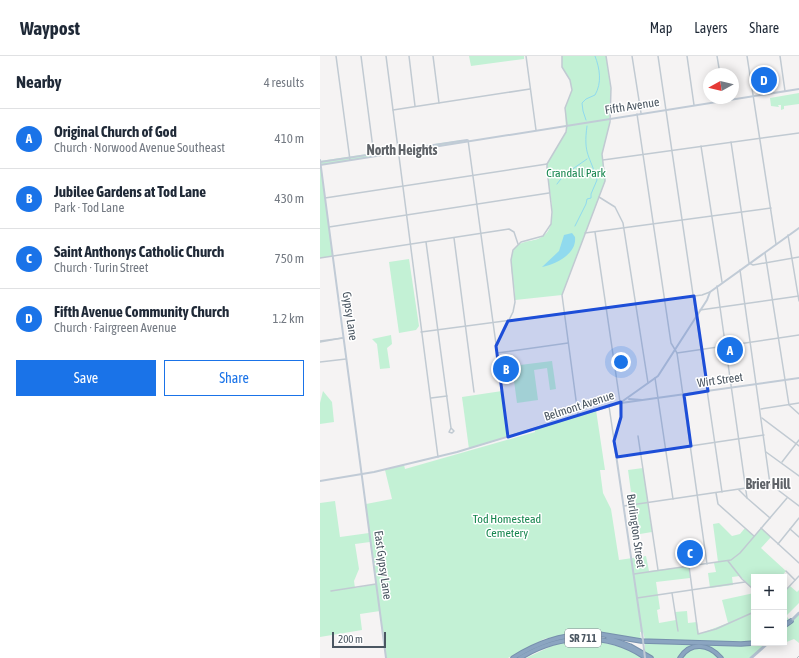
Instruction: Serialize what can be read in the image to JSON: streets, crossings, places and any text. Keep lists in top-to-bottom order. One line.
{"streets":{"highway":["SR 711"],"street":["Fifth Avenue","Gypsy Lane","Wirt Street","Belmont Avenue","Burlington Street","East Gypsy Lane"]},"crossings":[["Fifth Avenue","Gypsy Lane"],["Gypsy Lane","Belmont Avenue"],["Gypsy Lane","East Gypsy Lane"],["Wirt Street","Belmont Avenue"],["Belmont Avenue","Burlington Street"],["Belmont Avenue","East Gypsy Lane"],["Burlington Street","SR 711"]],"districts":["North Heights","Brier Hill"],"parks":["Crandall Park","Tod Homestead Cemetery"],"scale_bar":"200 m","north":"left","page":{"header":"Waypost","nav":["Map","Layers","Share"],"heading":["Nearby","4 results"],"pins":["D","A","B","C"],"list":[{"mark":"A","name":"Original Church of God","note":"Church · Norwood Avenue Southeast","value":"410 m"},{"mark":"B","name":"Jubilee Gardens at Tod Lane","note":"Park · Tod Lane","value":"430 m"},{"mark":"C","name":"Saint Anthonys Catholic Church","note":"Church · Turin Street","value":"750 m"},{"mark":"D","name":"Fifth Avenue Community Church","note":"Church · Fairgreen Avenue","value":"1.2 km"}],"buttons":["Save","Share"],"map_buttons":["+","−"],"scale":"200 m"}}
